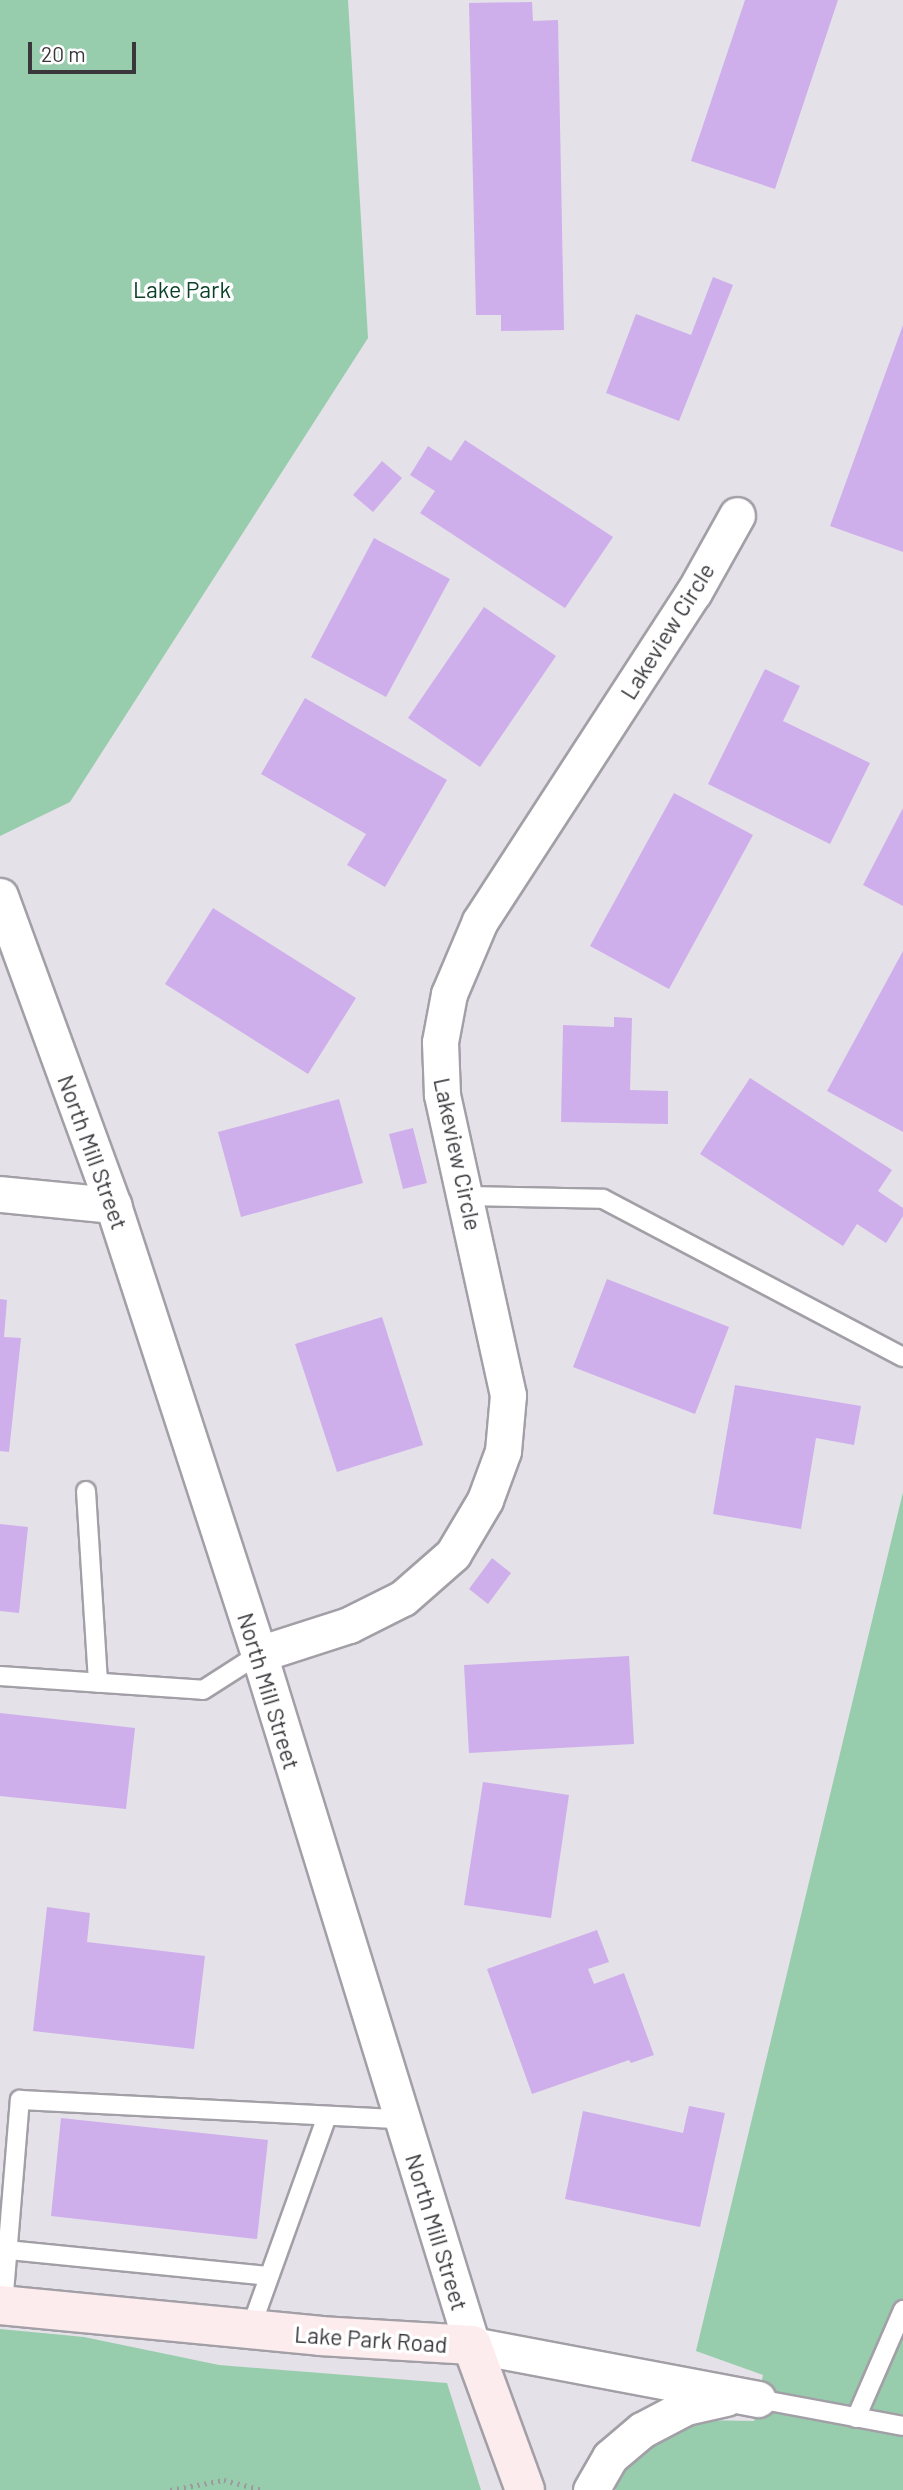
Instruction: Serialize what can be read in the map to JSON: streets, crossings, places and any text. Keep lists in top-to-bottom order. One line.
{"streets":{"main road":["North Mill Street","Lake Park Road"],"street":["Lakeview Circle"]},"crossings":[["Lakeview Circle","North Mill Street"],["North Mill Street","Lake Park Road"]],"parks":["Lake Park"],"scale_bar":"20 m"}
